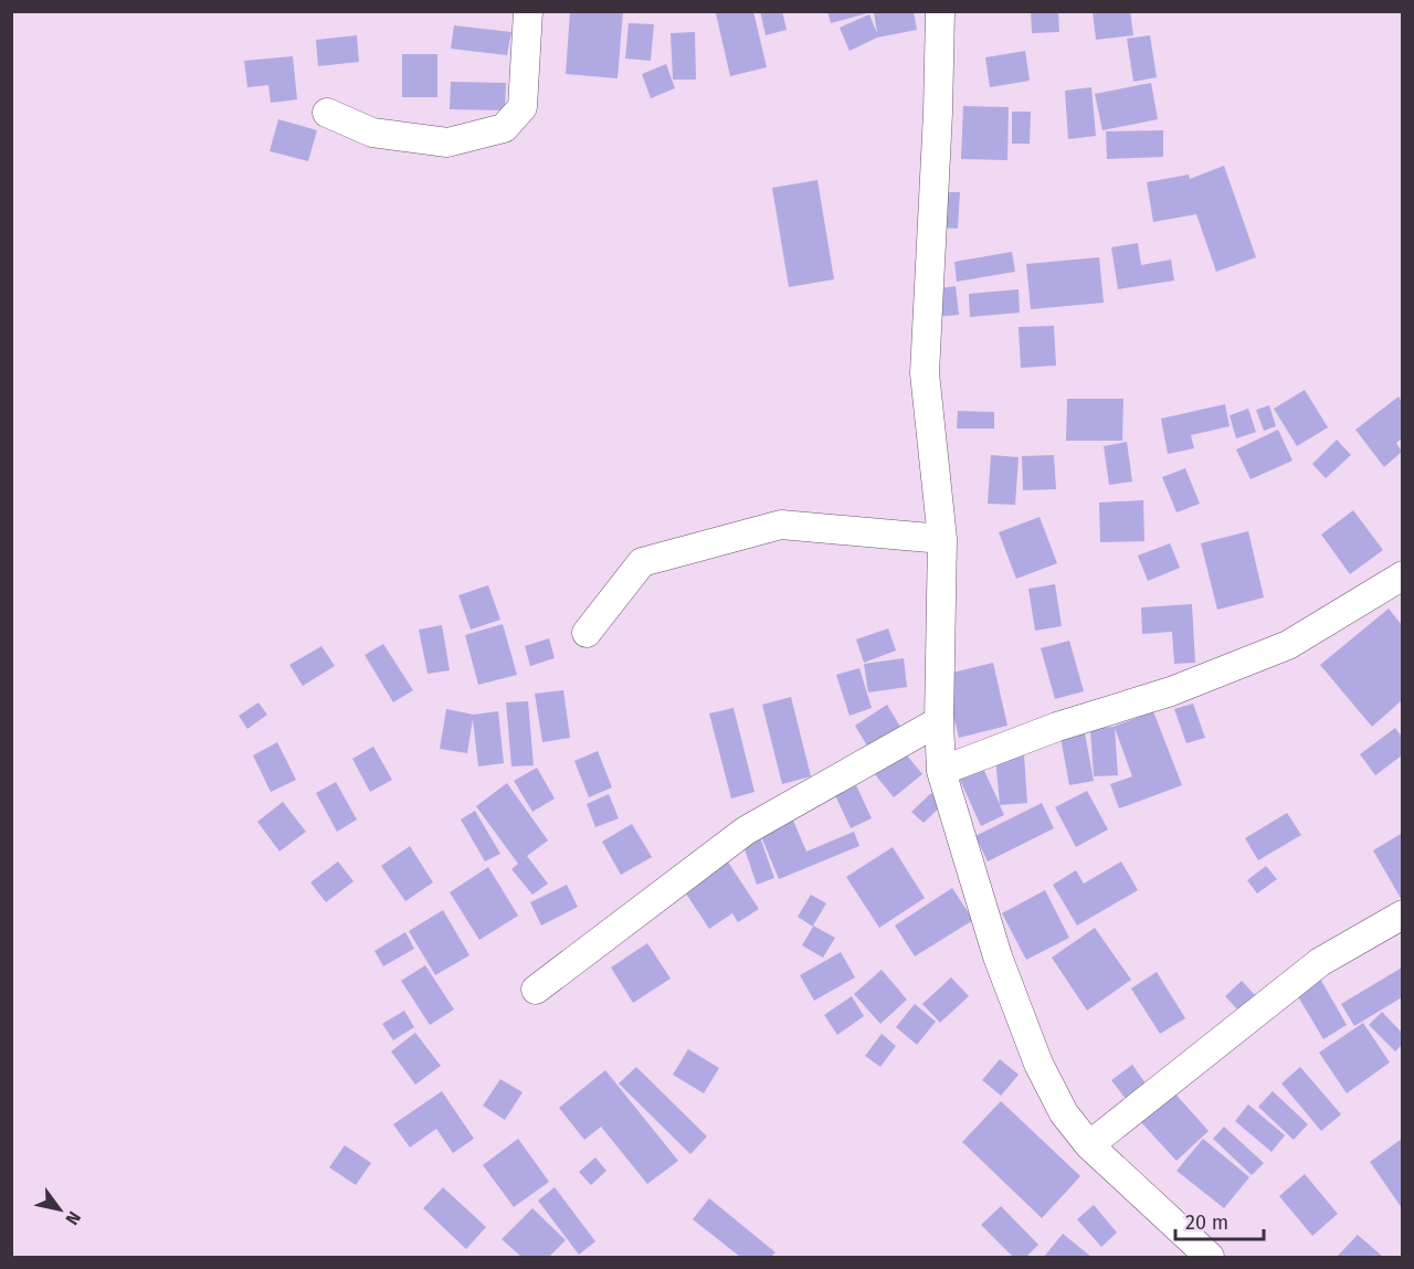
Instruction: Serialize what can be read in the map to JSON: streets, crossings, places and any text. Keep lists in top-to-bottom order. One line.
{"scale_bar":"20 m","north":"bottom right"}
